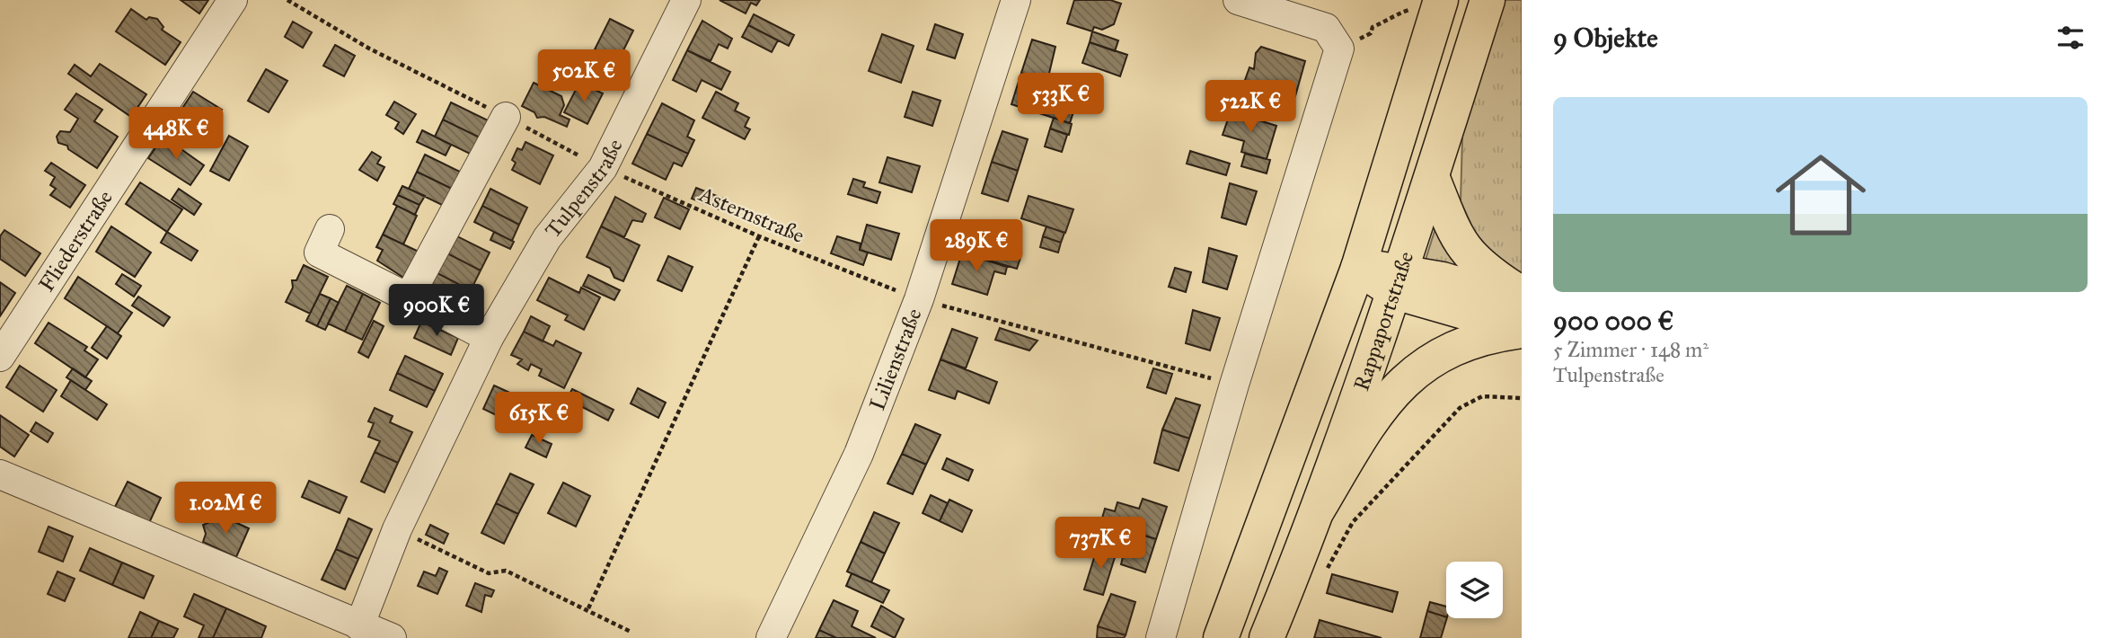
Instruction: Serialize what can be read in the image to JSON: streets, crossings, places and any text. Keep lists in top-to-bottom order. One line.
{"streets":{"main road":["Rappaportstraße"],"street":["Tulpenstraße","Fliederstraße","Lilienstraße"],"path":["Asternstraße"]},"crossings":[["Tulpenstraße","Asternstraße"],["Asternstraße","Lilienstraße"]],"page":{"heading":"9 Objekte","price":["502K €","533K €","522K €","448K €","289K €","900K €","615K €","1.02M €","737K €"],"list":[{"name":"900 000 €","note":"5 Zimmer · 148 m² · Tulpenstraße"}]}}
